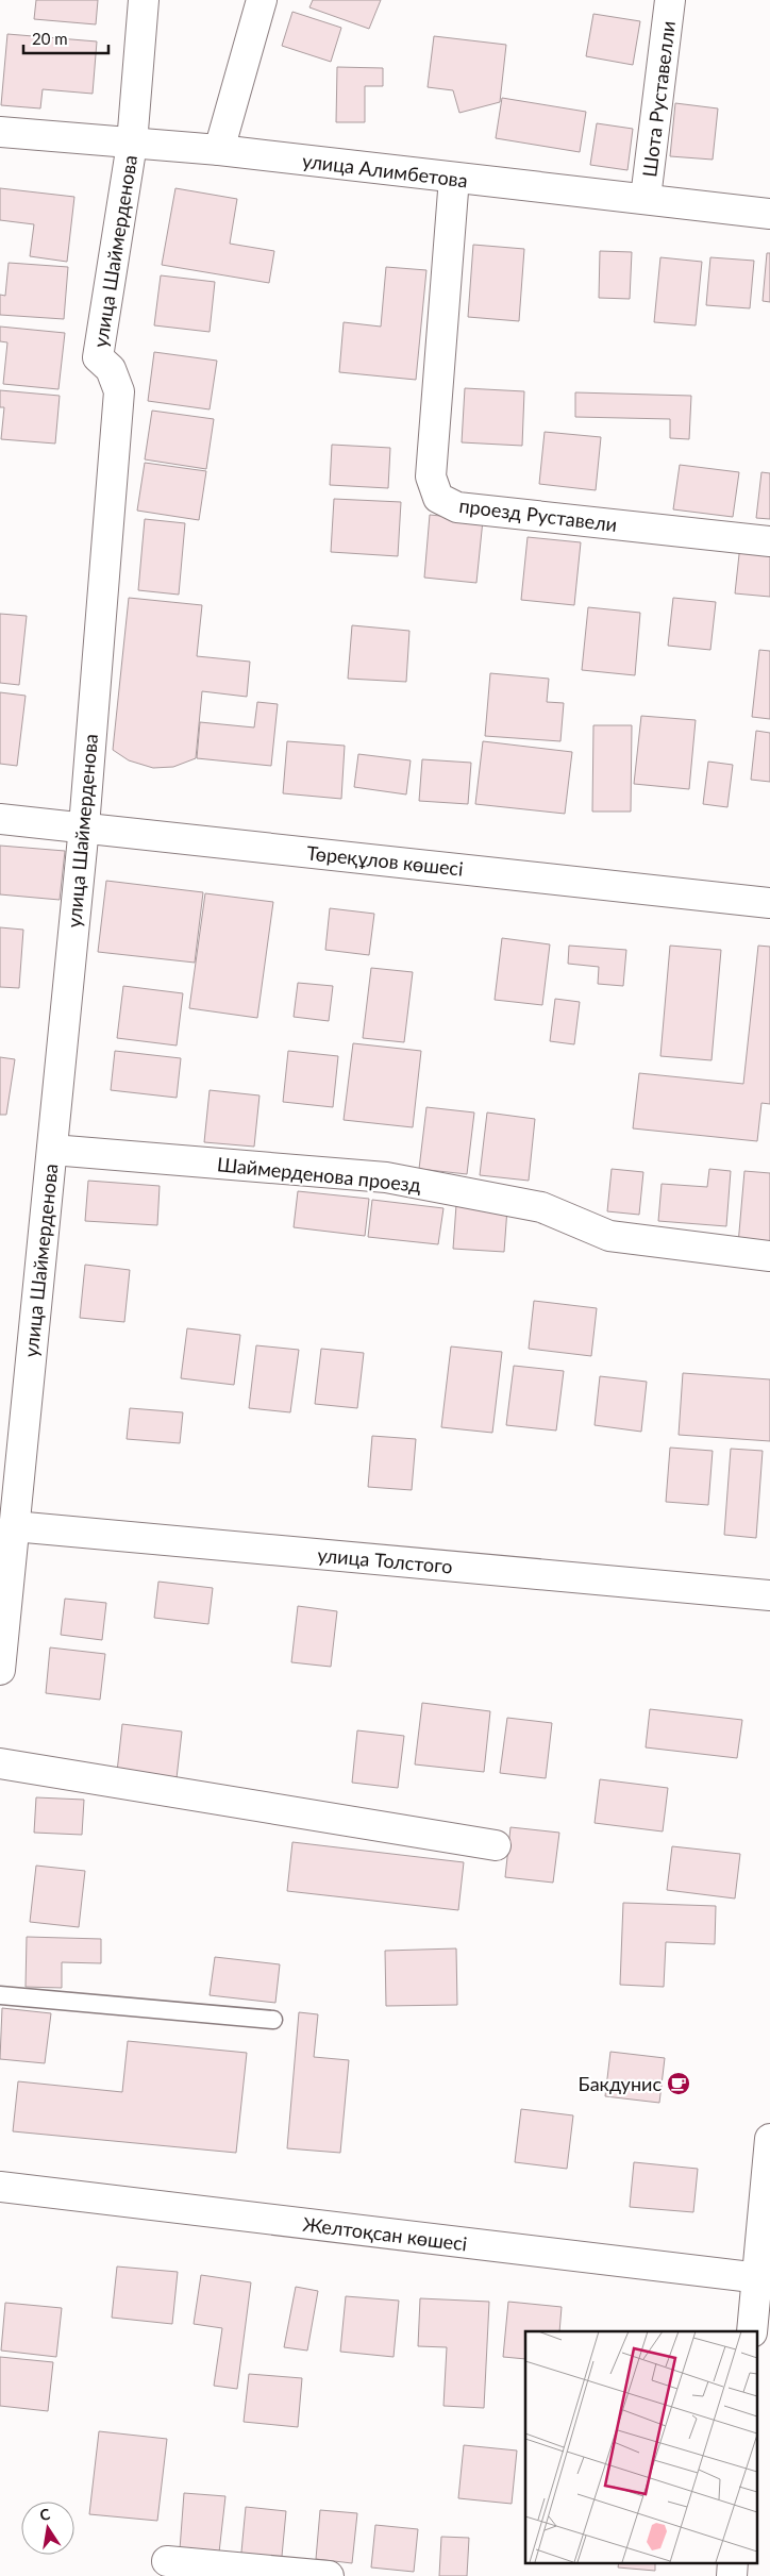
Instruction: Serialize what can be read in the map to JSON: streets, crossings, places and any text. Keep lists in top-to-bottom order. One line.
{"streets":{"street":["Шота Руставелли","улица Алимбетова","улица Шаймерденова","проезд Руставели","Төреқұлов көшесі","Шаймерденова проезд","улица Толстого","Желтоқсан көшесі"]},"crossings":[["Шота Руставелли","улица Алимбетова"],["улица Алимбетова","улица Шаймерденова"],["улица Алимбетова","проезд Руставели"],["улица Шаймерденова","Төреқұлов көшесі"],["улица Шаймерденова","Шаймерденова проезд"],["улица Шаймерденова","улица Толстого"]],"places":{"cafe":["Бакдунис"]},"scale_bar":"20 m","north":"top"}
